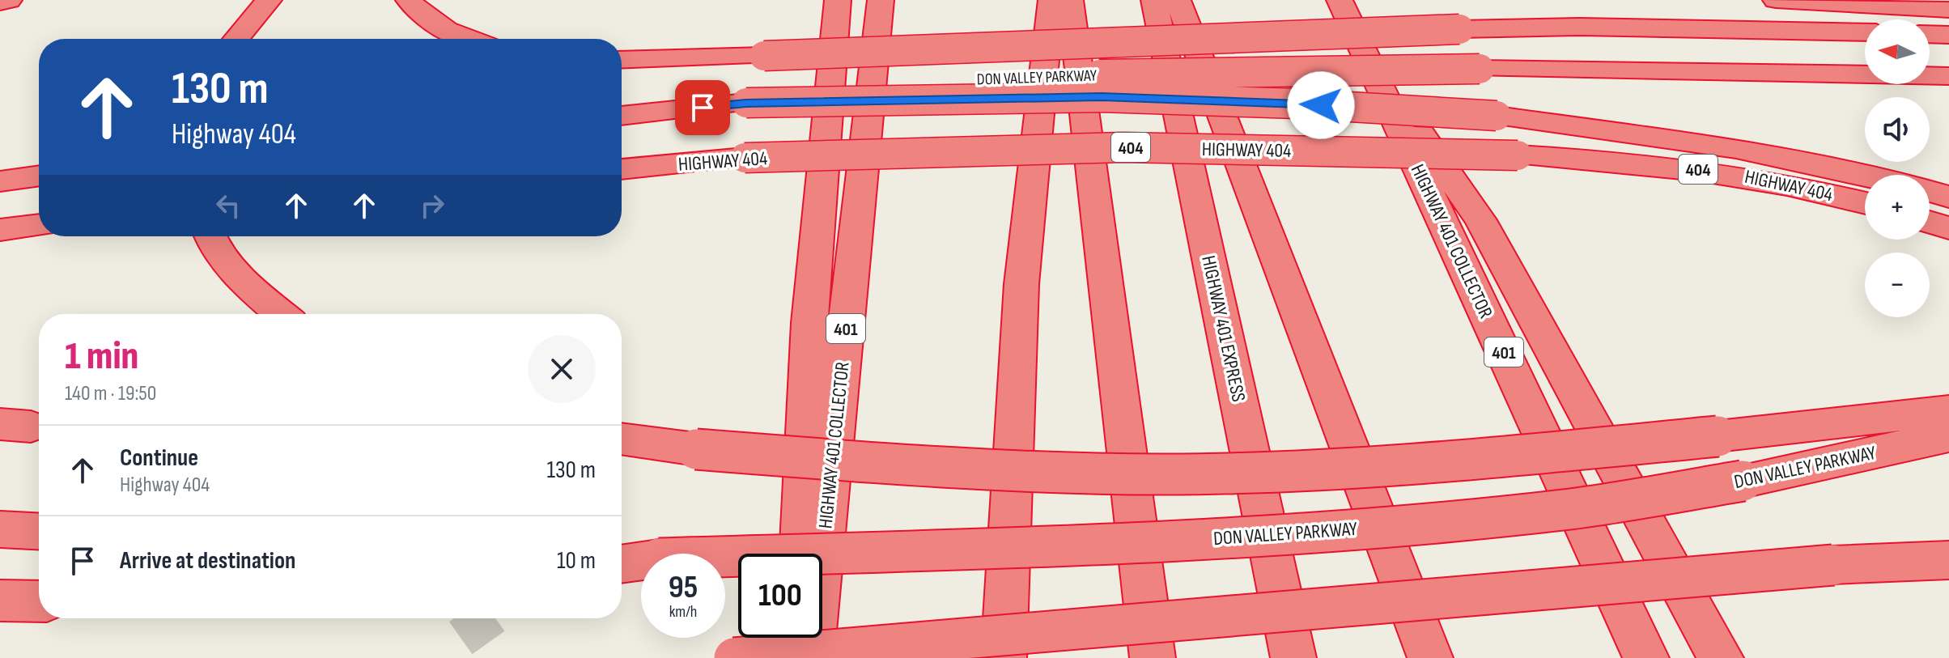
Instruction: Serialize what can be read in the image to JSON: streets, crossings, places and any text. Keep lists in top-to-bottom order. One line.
{"streets":{"highway":["DON VALLEY PARKWAY","404","HIGHWAY 404","HIGHWAY 401 COLLECTOR","401","HIGHWAY 401 EXPRESS"]},"north":"left","page":{"map_buttons":["+","−"],"turn":["130 m","Highway 404"],"heading":["1 min","140 m · 19:50"],"list":[{"name":"Continue","note":"Highway 404","value":"130 m"},{"name":"Arrive at destination","value":"10 m"}],"speed":"95 km/h","limit":"100"}}
